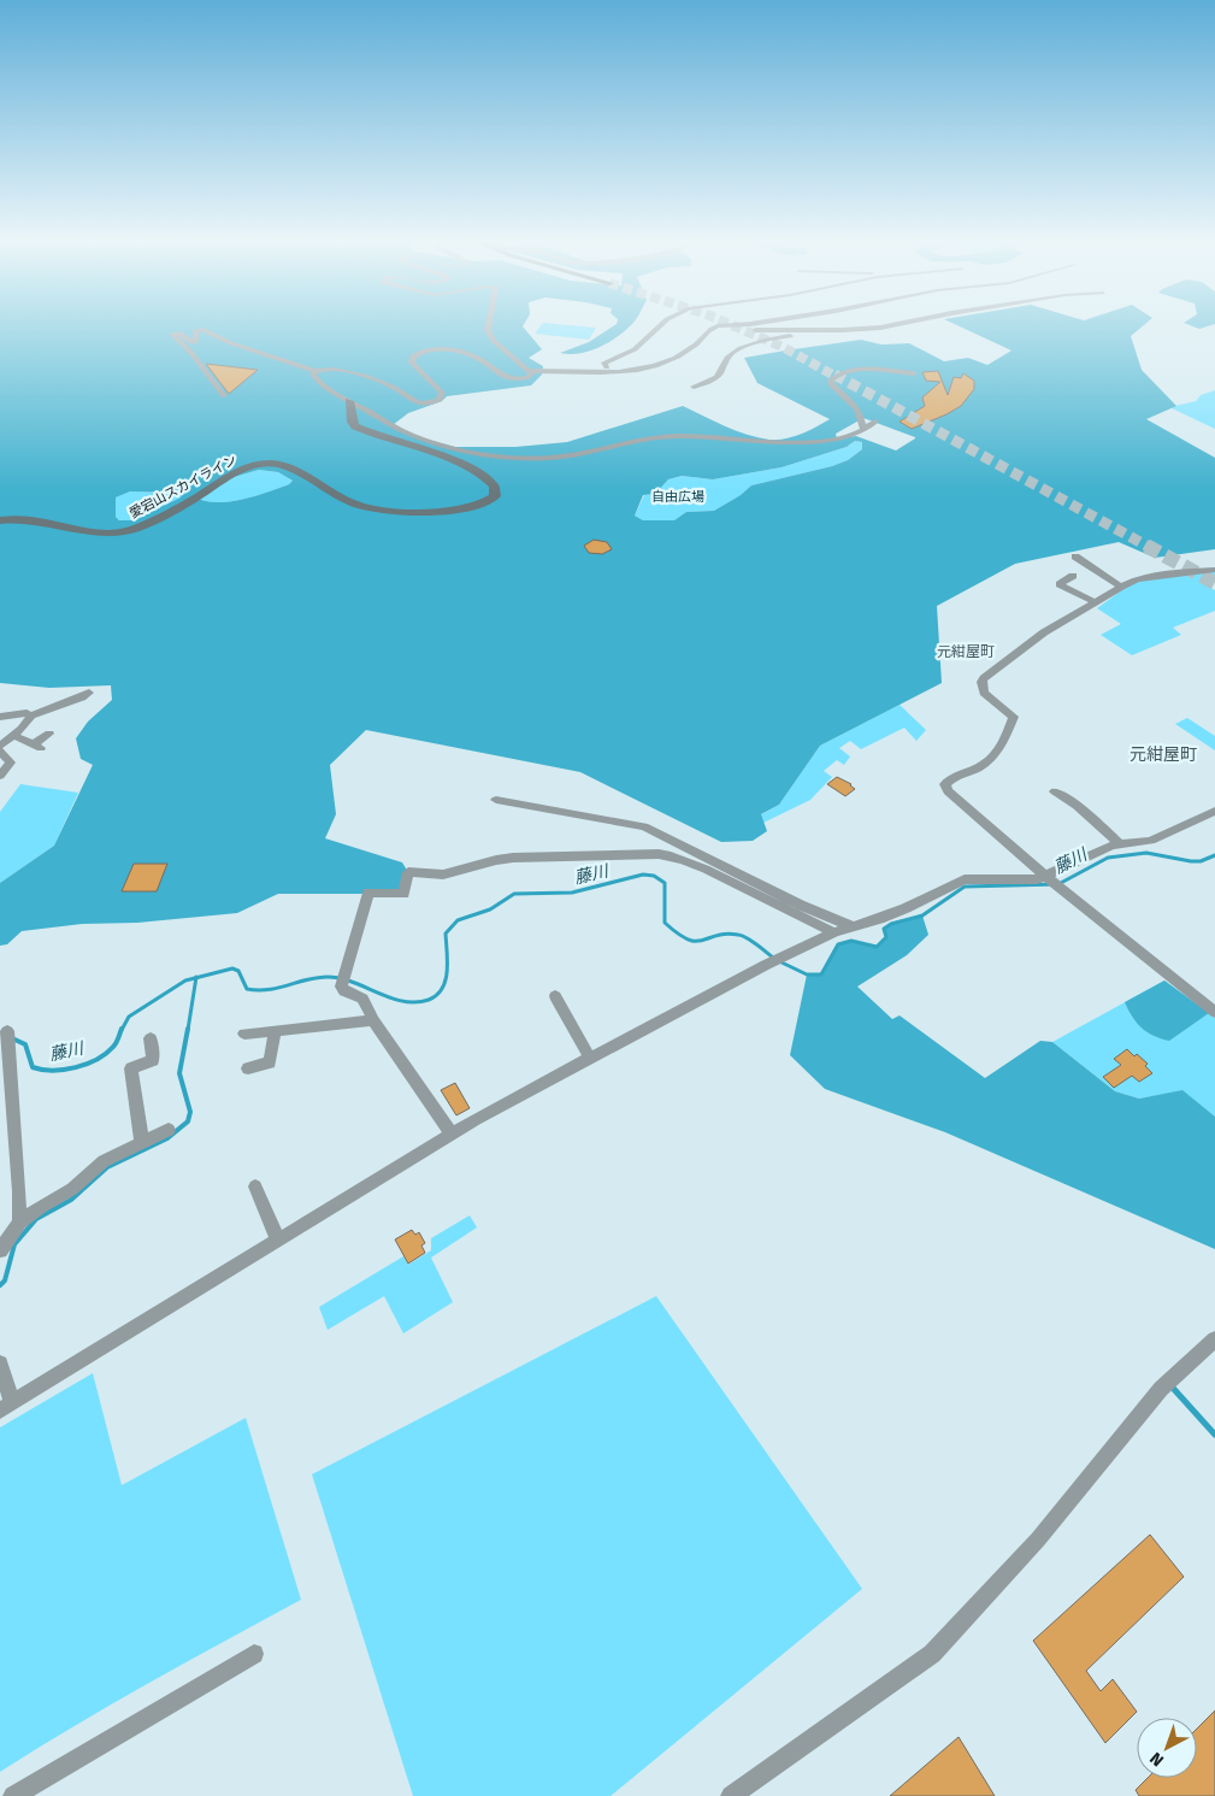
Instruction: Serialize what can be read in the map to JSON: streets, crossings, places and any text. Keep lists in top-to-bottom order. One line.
{"streets":{"main road":["愛宕山スカイライン"]},"districts":["元紺屋町","元紺屋町"],"water":["藤川"],"parks":["自由広場"],"north":"bottom left"}
